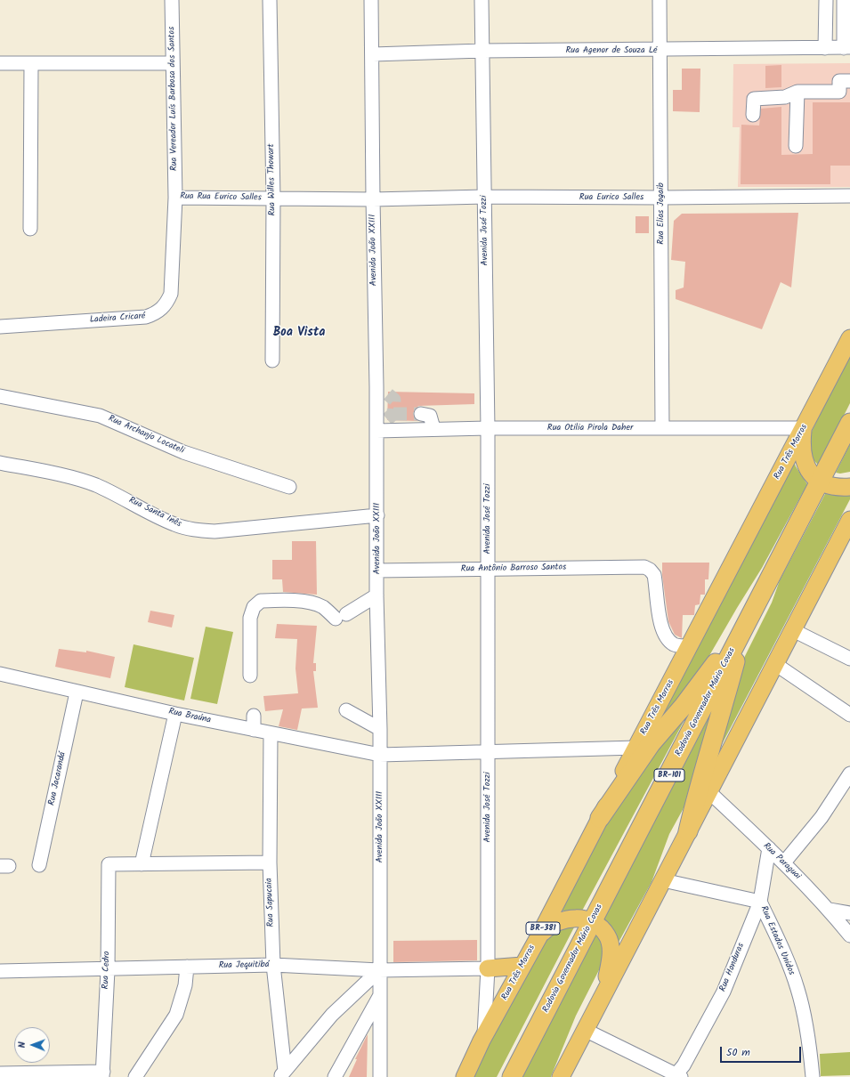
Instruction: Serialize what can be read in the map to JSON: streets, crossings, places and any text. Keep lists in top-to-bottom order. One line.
{"streets":{"highway":["Rodovia Governador Mário Covas","BR-101"],"main road":["Rua Três Morros","BR-381"],"street":["Rua Agenor de Souza Lé","Rua Vereador Luís Barbosa dos Santos","Rua Willes Thowart","Rua Rua Eurico Salles","Rua Eurico Salles","Rua Elias Jogaib","Avenida José Tozzi","Avenida João XXIII","Ladeira Cricaré","Rua Otilia Pirola Daher","Rua Archanjo Locateli","Rua Santa Inês","Rua Antônio Barroso Santos","Rua Braúna","Rua Jacarandá","Rua Paraguai","Rua Sapucaia","Rua Estados Unidos","Rua Jequitibá","Rua Honduras","Rua Cedro"]},"crossings":[["Rua Agenor de Souza Lé","Rua Elias Jogaib"],["Rua Agenor de Souza Lé","Avenida José Tozzi"],["Rua Agenor de Souza Lé","Avenida João XXIII"],["Rua Vereador Luís Barbosa dos Santos","Rua Rua Eurico Salles"],["Rua Vereador Luís Barbosa dos Santos","Ladeira Cricaré"],["Rua Willes Thowart","Rua Rua Eurico Salles"],["Rua Rua Eurico Salles","Rua Eurico Salles"],["Rua Rua Eurico Salles","Avenida João XXIII"],["Rua Rua Eurico Salles","Ladeira Cricaré"],["Rua Eurico Salles","Rua Elias Jogaib"],["Rua Eurico Salles","Avenida José Tozzi"],["Rua Eurico Salles","Avenida João XXIII"],["Rua Elias Jogaib","Rua Otilia Pirola Daher"],["Avenida José Tozzi","Rua Otilia Pirola Daher"],["Avenida José Tozzi","Rua Três Morros"],["Avenida José Tozzi","Rua Antônio Barroso Santos"],["Avenida José Tozzi","Rua Braúna"],["Avenida José Tozzi","Rua Jequitibá"],["Avenida João XXIII","Rua Otilia Pirola Daher"],["Avenida João XXIII","Rua Santa Inês"],["Avenida João XXIII","Rua Antônio Barroso Santos"],["Avenida João XXIII","Rua Braúna"],["Avenida João XXIII","Rua Jequitibá"],["Rua Otilia Pirola Daher","Rua Três Morros"],["Rua Três Morros","Rua Antônio Barroso Santos"],["Rua Três Morros","Rua Braúna"],["Rua Braúna","Rua Jacarandá"],["Rua Braúna","Rua Sapucaia"],["Rua Paraguai","Rua Honduras"],["Rua Sapucaia","Rua Jequitibá"],["Rua Estados Unidos","Rua Honduras"],["Rua Jequitibá","Rua Cedro"]],"districts":["Boa Vista"],"scale_bar":"50 m","north":"left"}
